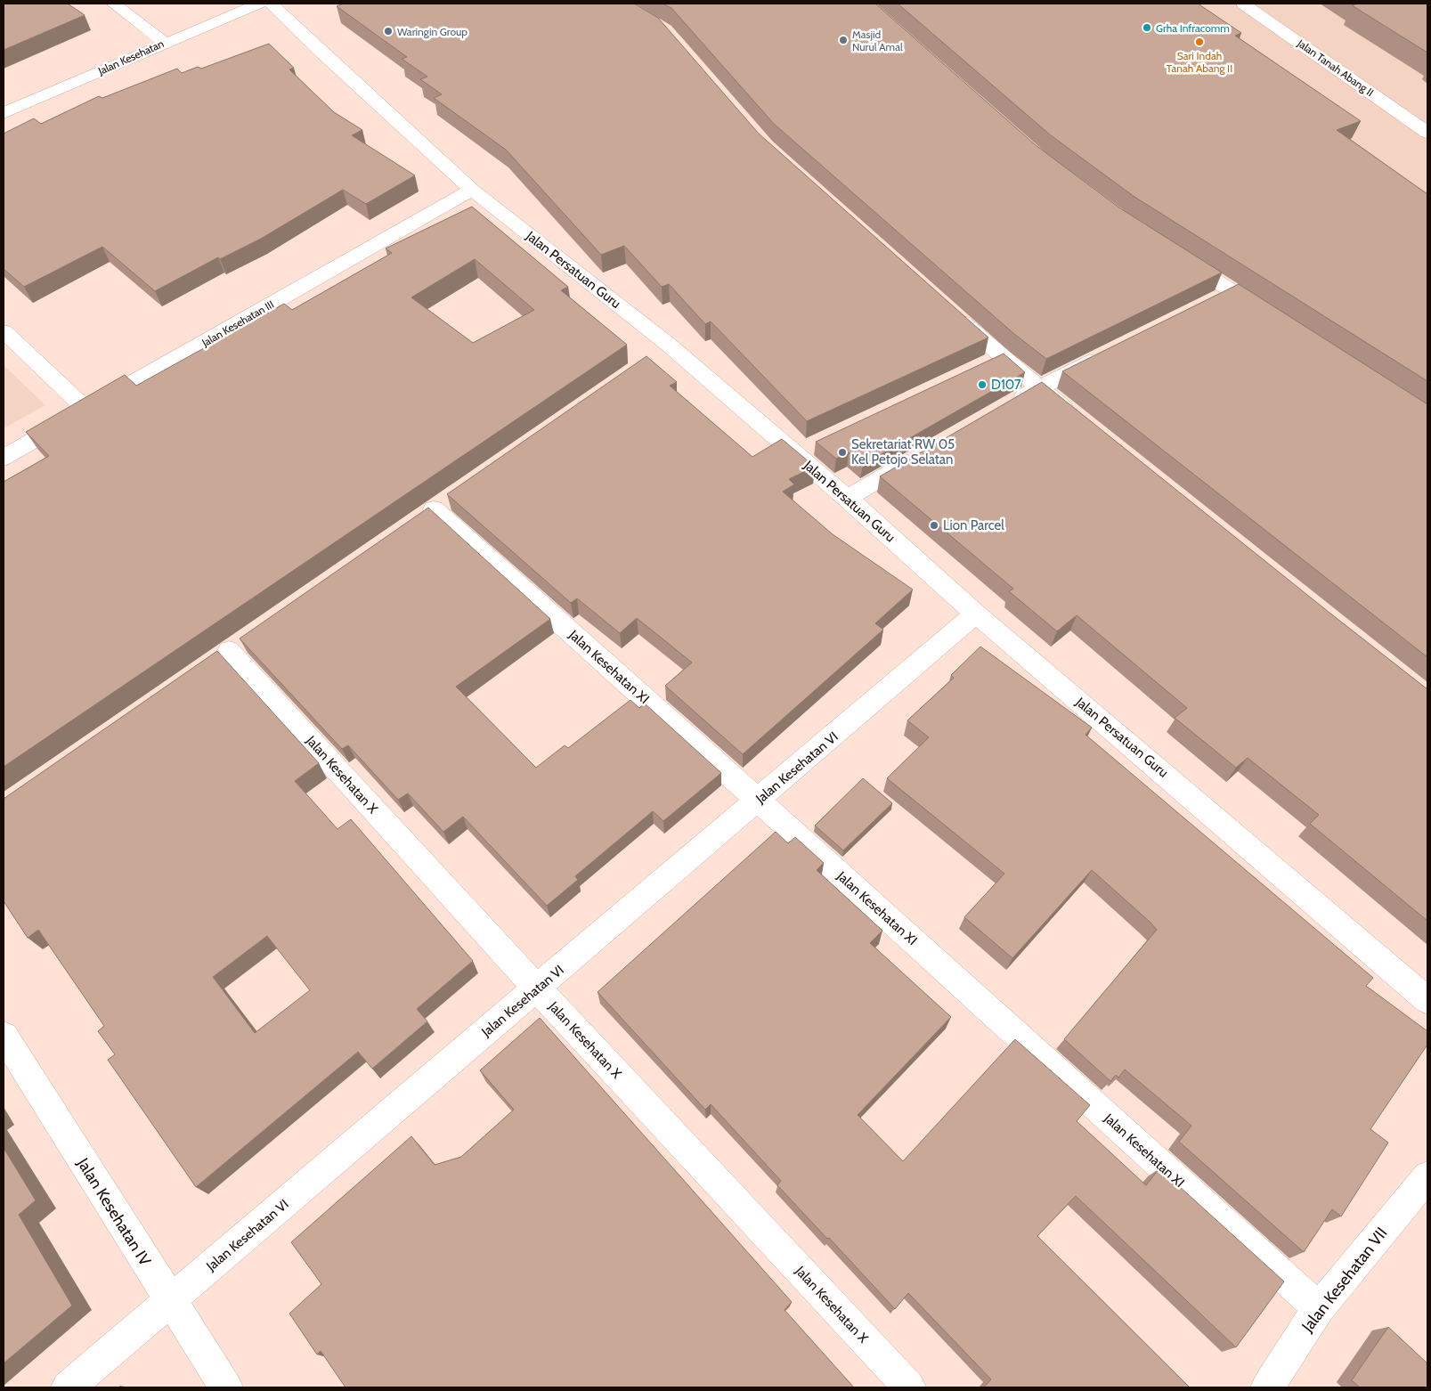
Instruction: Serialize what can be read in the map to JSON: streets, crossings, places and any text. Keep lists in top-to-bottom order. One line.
{"streets":{"street":["Jalan Kesehatan","Jalan Tanah Abang II","Jalan Persatuan Guru","Jalan Kesehatan III","Jalan Kesehatan XI","Jalan Kesehatan VI","Jalan Kesehatan X","Jalan Kesehatan IV","Jalan Kesehatan VII"]},"crossings":[["Jalan Persatuan Guru","Jalan Kesehatan III"],["Jalan Persatuan Guru","Jalan Kesehatan VI"],["Jalan Kesehatan XI","Jalan Kesehatan VI"],["Jalan Kesehatan XI","Jalan Kesehatan VII"],["Jalan Kesehatan VI","Jalan Kesehatan X"],["Jalan Kesehatan VI","Jalan Kesehatan IV"]],"places":["Grha Infracomm","Waringin Group","Masjid Nurul Amal","Sari Indah Tanah Abang II","D107","Sekretariat RW 05 Kel Petojo Selatan","Lion Parcel"]}
